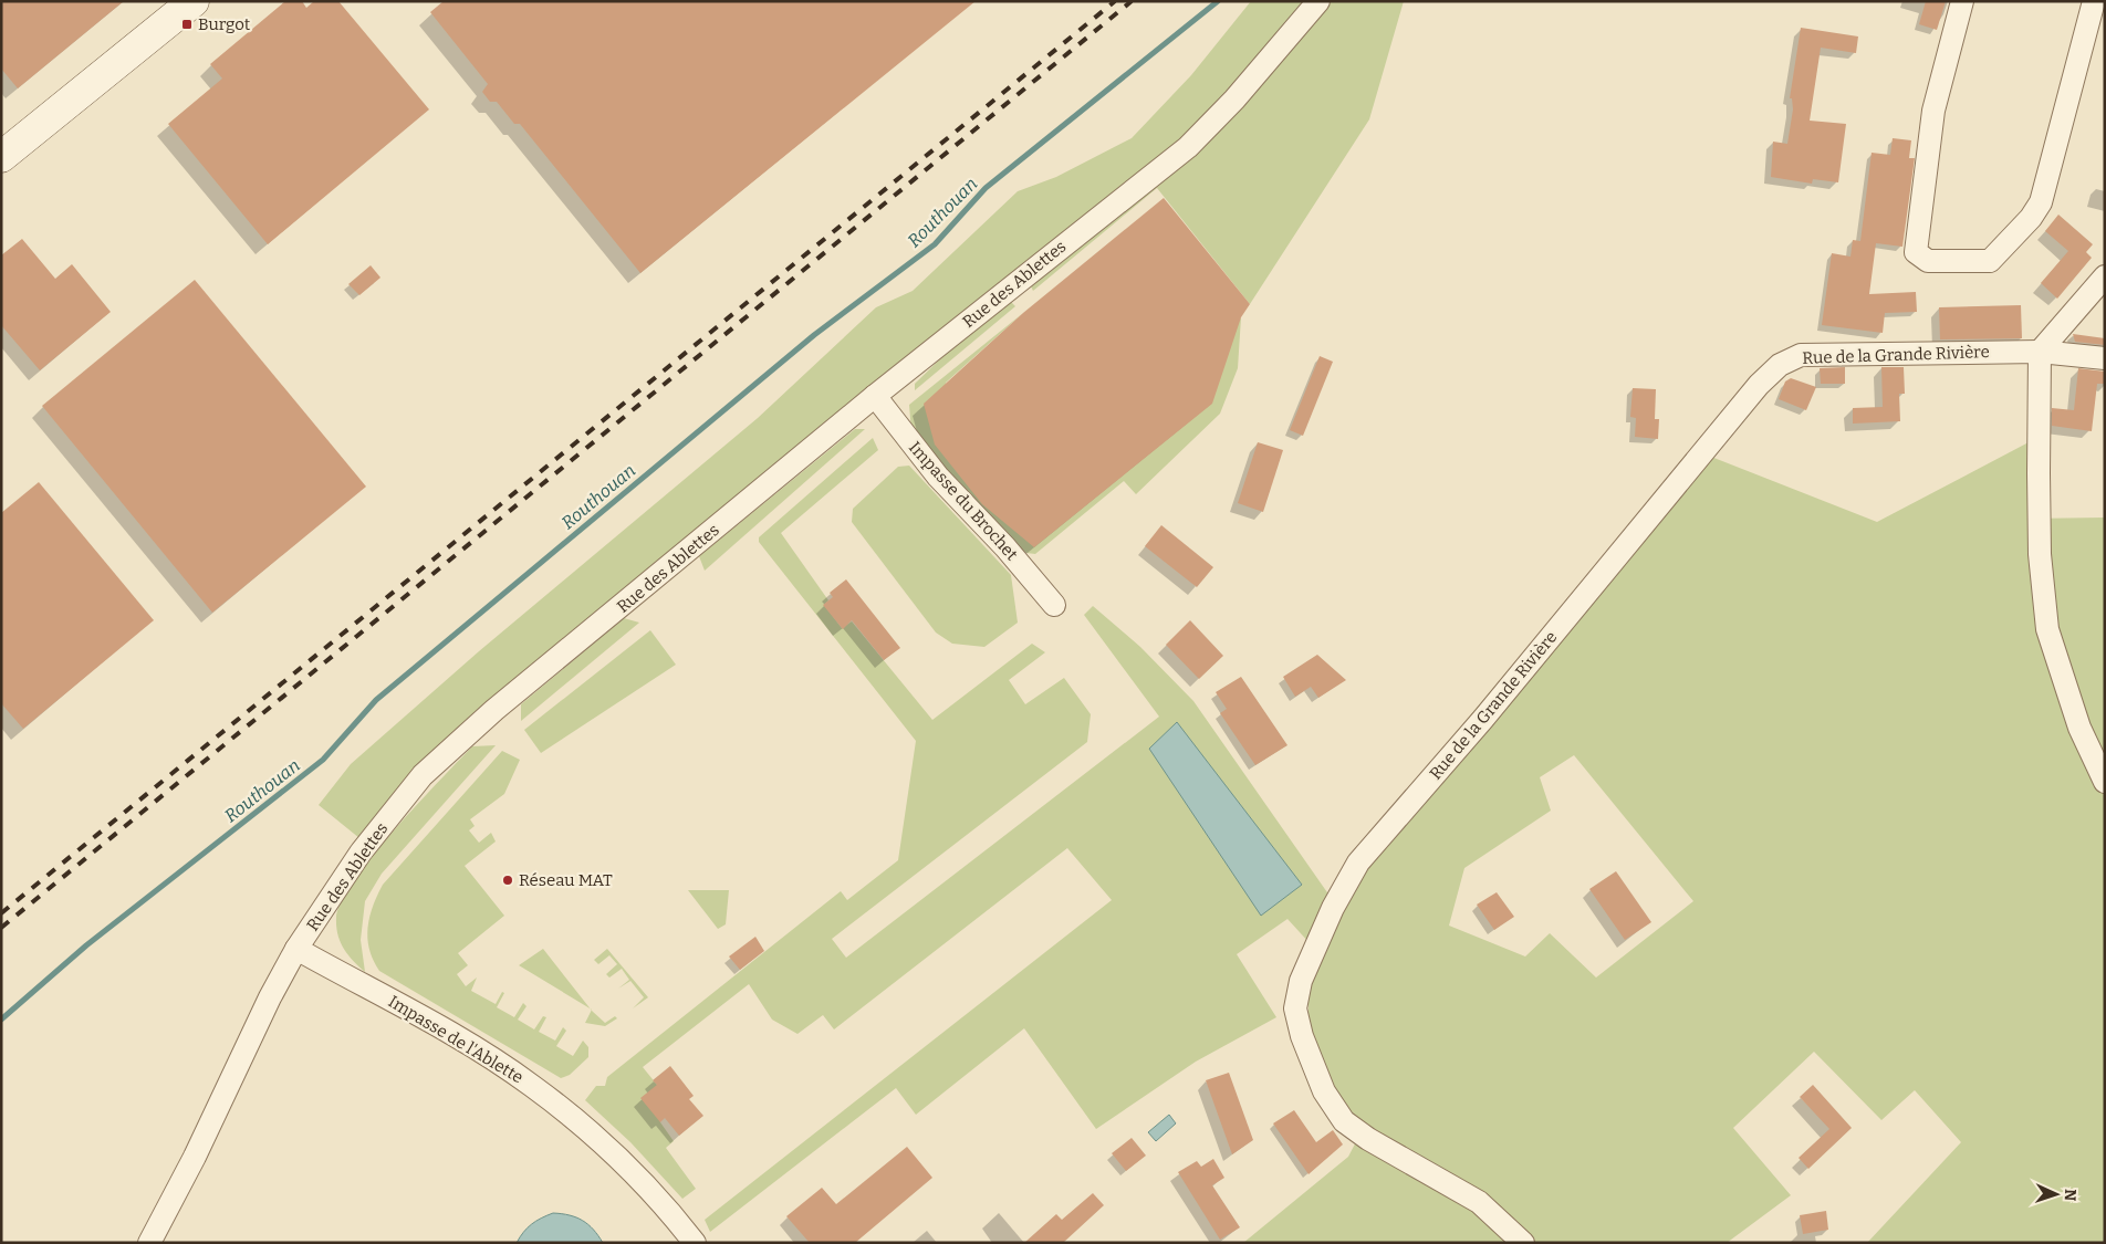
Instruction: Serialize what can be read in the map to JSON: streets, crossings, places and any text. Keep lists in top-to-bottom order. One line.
{"streets":{"street":["Rue des Ablettes","Rue de la Grande Rivière","Impasse du Brochet","Impasse de l'Ablette"]},"crossings":[["Rue des Ablettes","Impasse du Brochet"],["Rue des Ablettes","Impasse de l'Ablette"]],"water":["Routhouan"],"places":{"transit":["Burgot"],"other":["Réseau MAT"]},"north":"right"}
